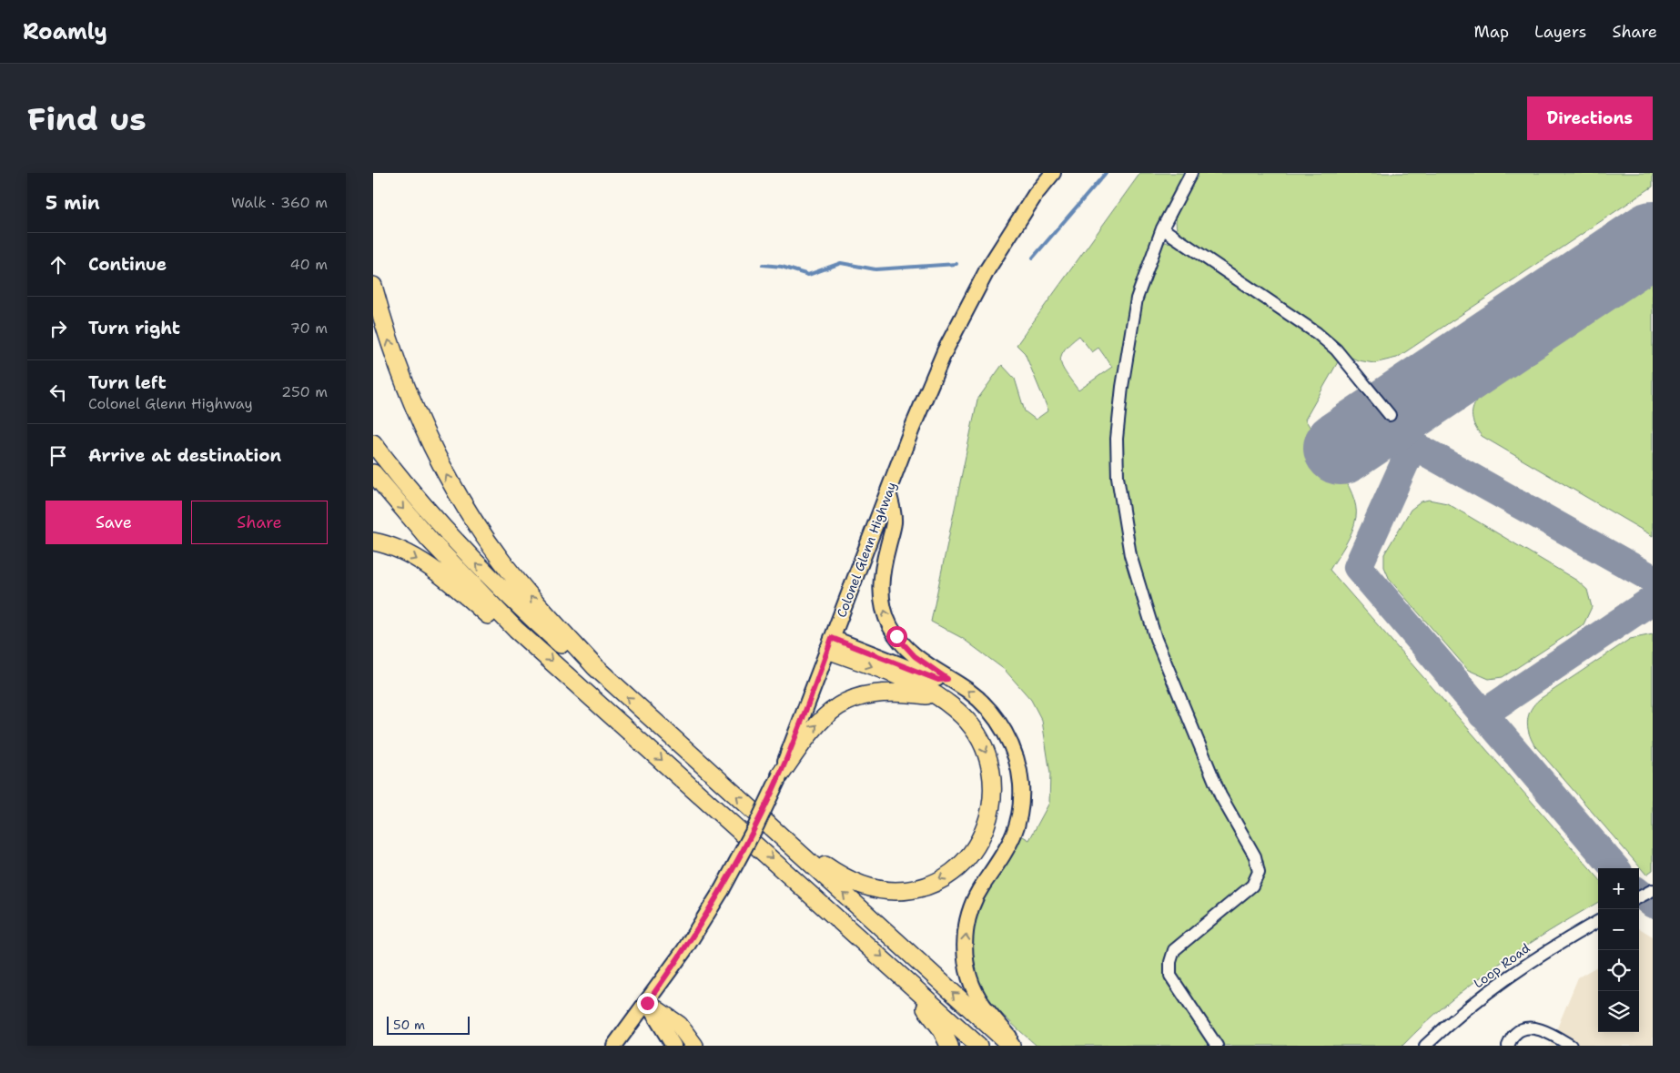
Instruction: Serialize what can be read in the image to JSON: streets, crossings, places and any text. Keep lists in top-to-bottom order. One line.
{"streets":{"main road":["Colonel Glenn Highway"],"street":["Loop Road"]},"scale_bar":"50 m","page":{"header":"Roamly","nav":["Map","Layers","Share"],"buttons":["Directions",["Save","Share"]],"title":"Find us","heading":["5 min","Walk · 360 m"],"list":[["Continue","40 m"],["Turn right","70 m"],["Turn left","Colonel Glenn Highway","250 m"],"Arrive at destination"],"map_buttons":["+","−"],"scale":"50 m"}}
